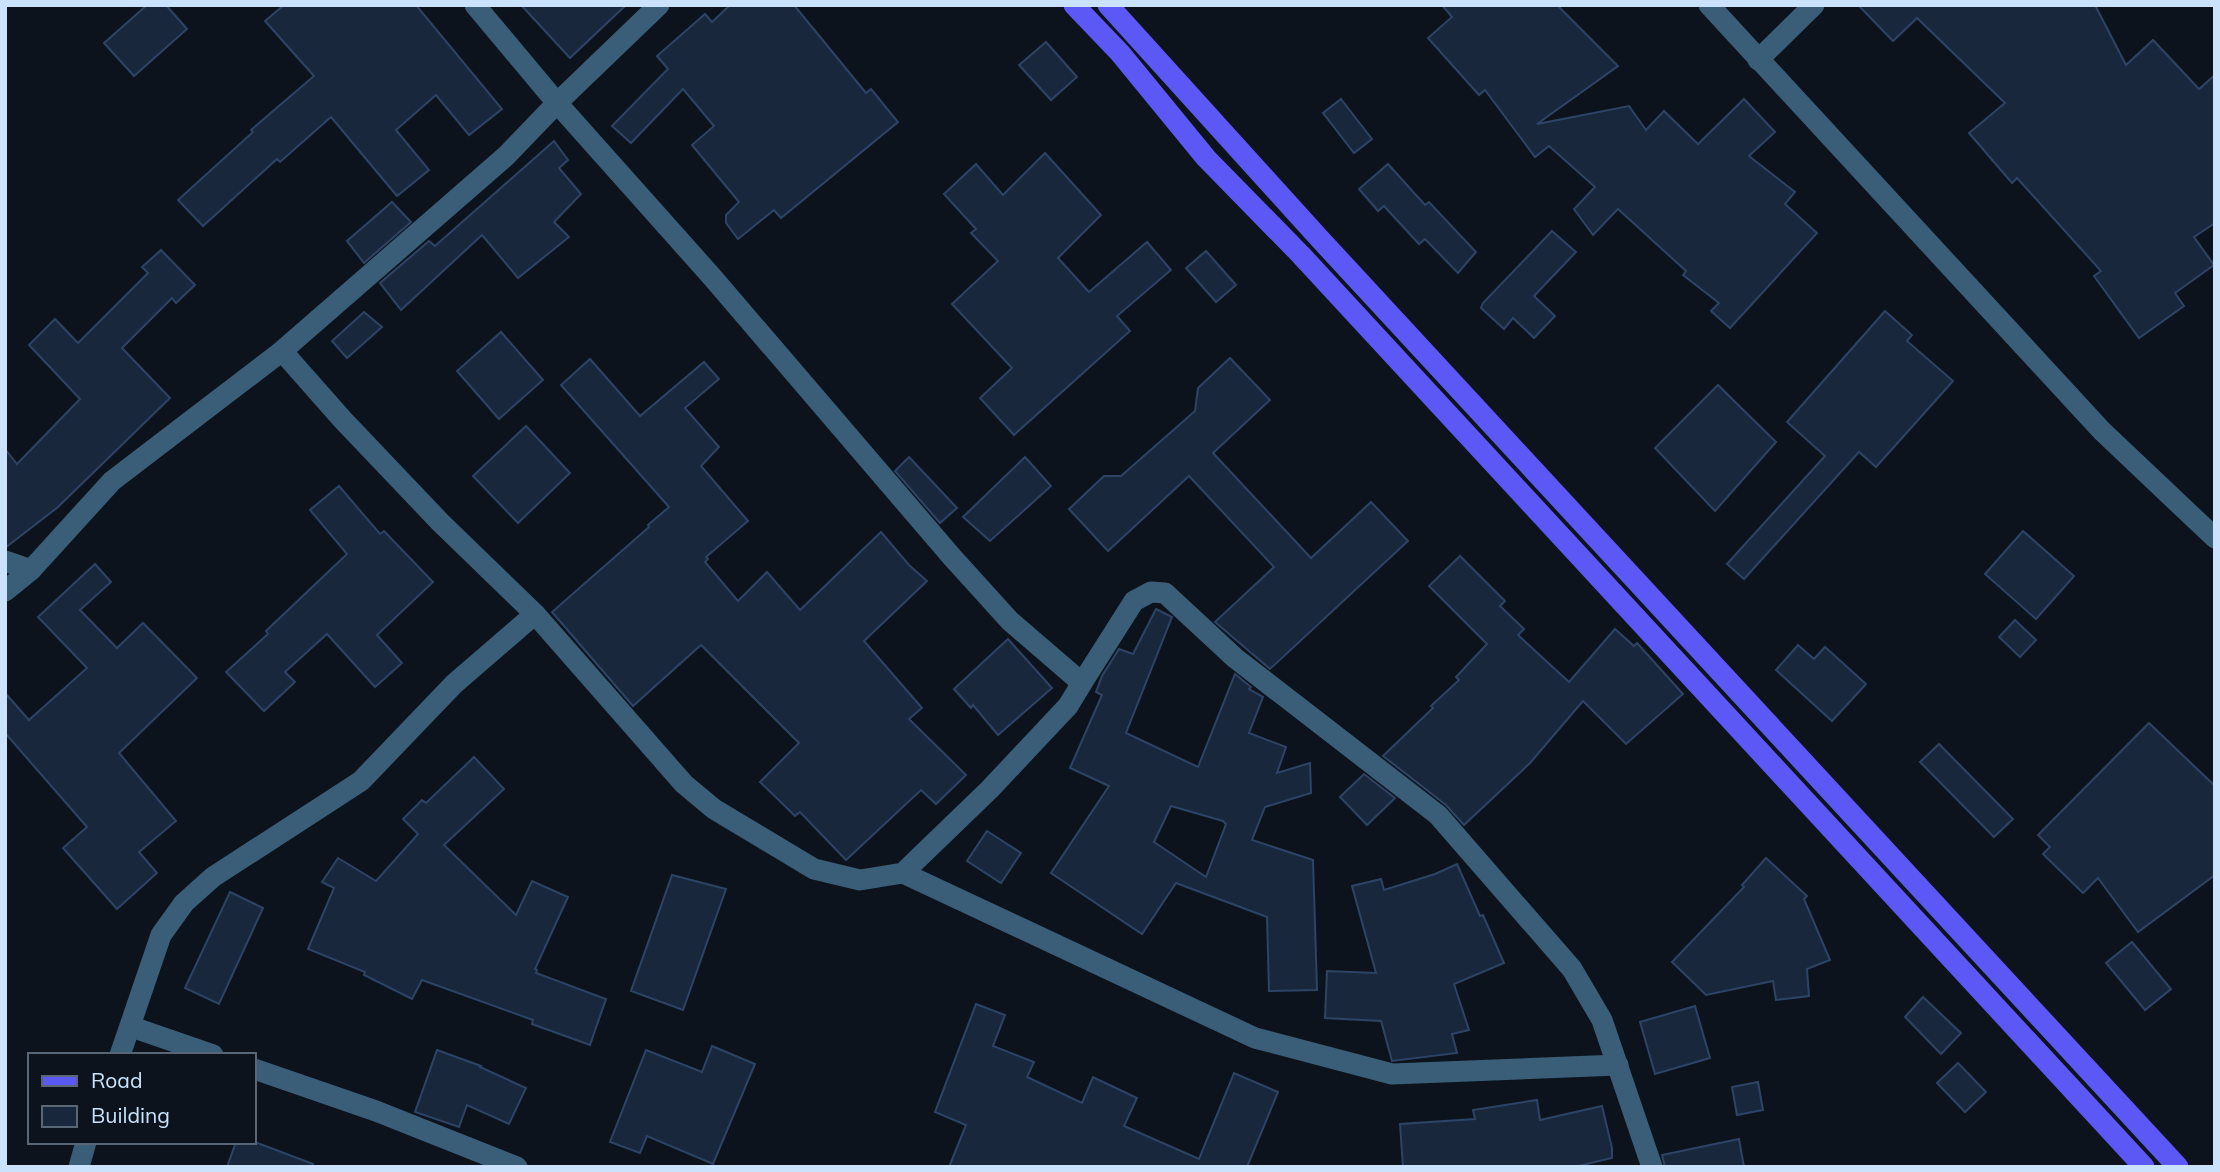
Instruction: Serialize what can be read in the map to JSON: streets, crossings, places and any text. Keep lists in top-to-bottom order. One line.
{"legend":["Road","Building"]}
